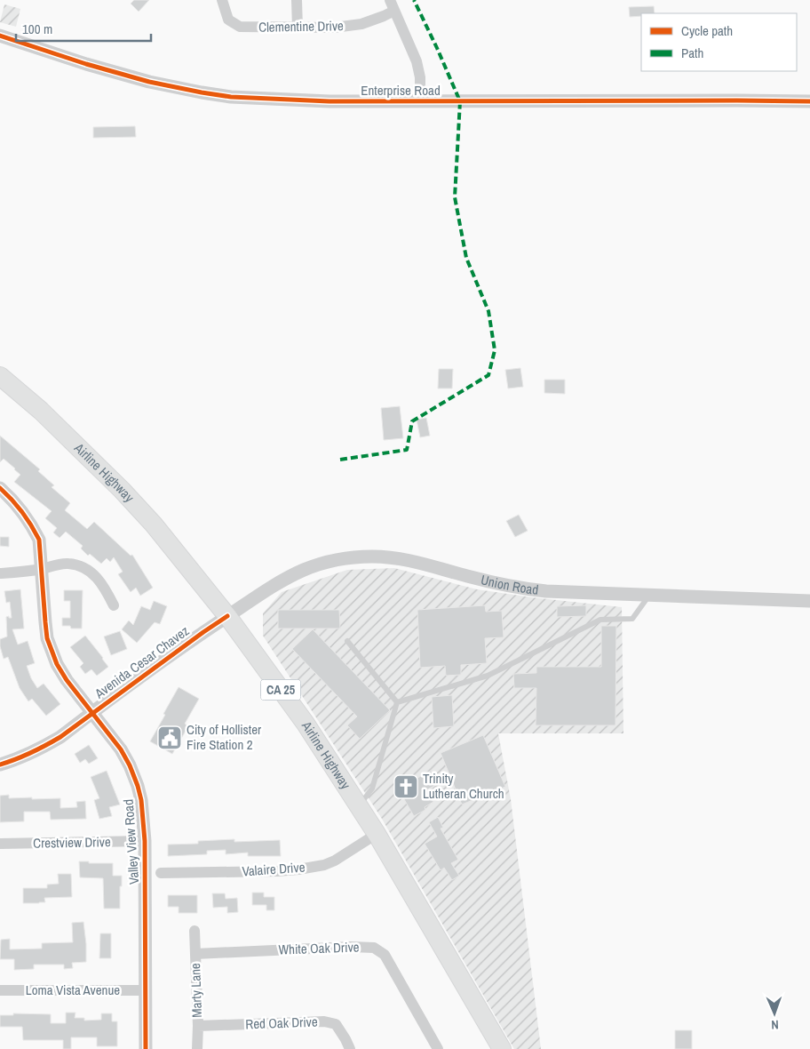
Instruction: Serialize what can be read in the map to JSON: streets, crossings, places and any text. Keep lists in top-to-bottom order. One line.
{"streets":{"main road":["Airline Highway","CA 25"],"street":["Clementine Drive","Enterprise Road","Union Road","Avenida Cesar Chavez","Valley View Road","Crestview Drive","Valaire Drive","White Oak Drive","Loma Vista Avenue","Marty Lane","Red Oak Drive"]},"crossings":[["Airline Highway","Union Road"],["Airline Highway","Avenida Cesar Chavez"],["Airline Highway","Valaire Drive"],["Union Road","Avenida Cesar Chavez"],["Avenida Cesar Chavez","Valley View Road"],["Valley View Road","Crestview Drive"],["Valley View Road","Loma Vista Avenue"],["White Oak Drive","Marty Lane"],["Marty Lane","Red Oak Drive"]],"places":{"public building":["City of Hollister Fire Station 2"],"church":["Trinity Lutheran Church"]},"legend":["Cycle path","Path"],"scale_bar":"100 m","north":"bottom"}
